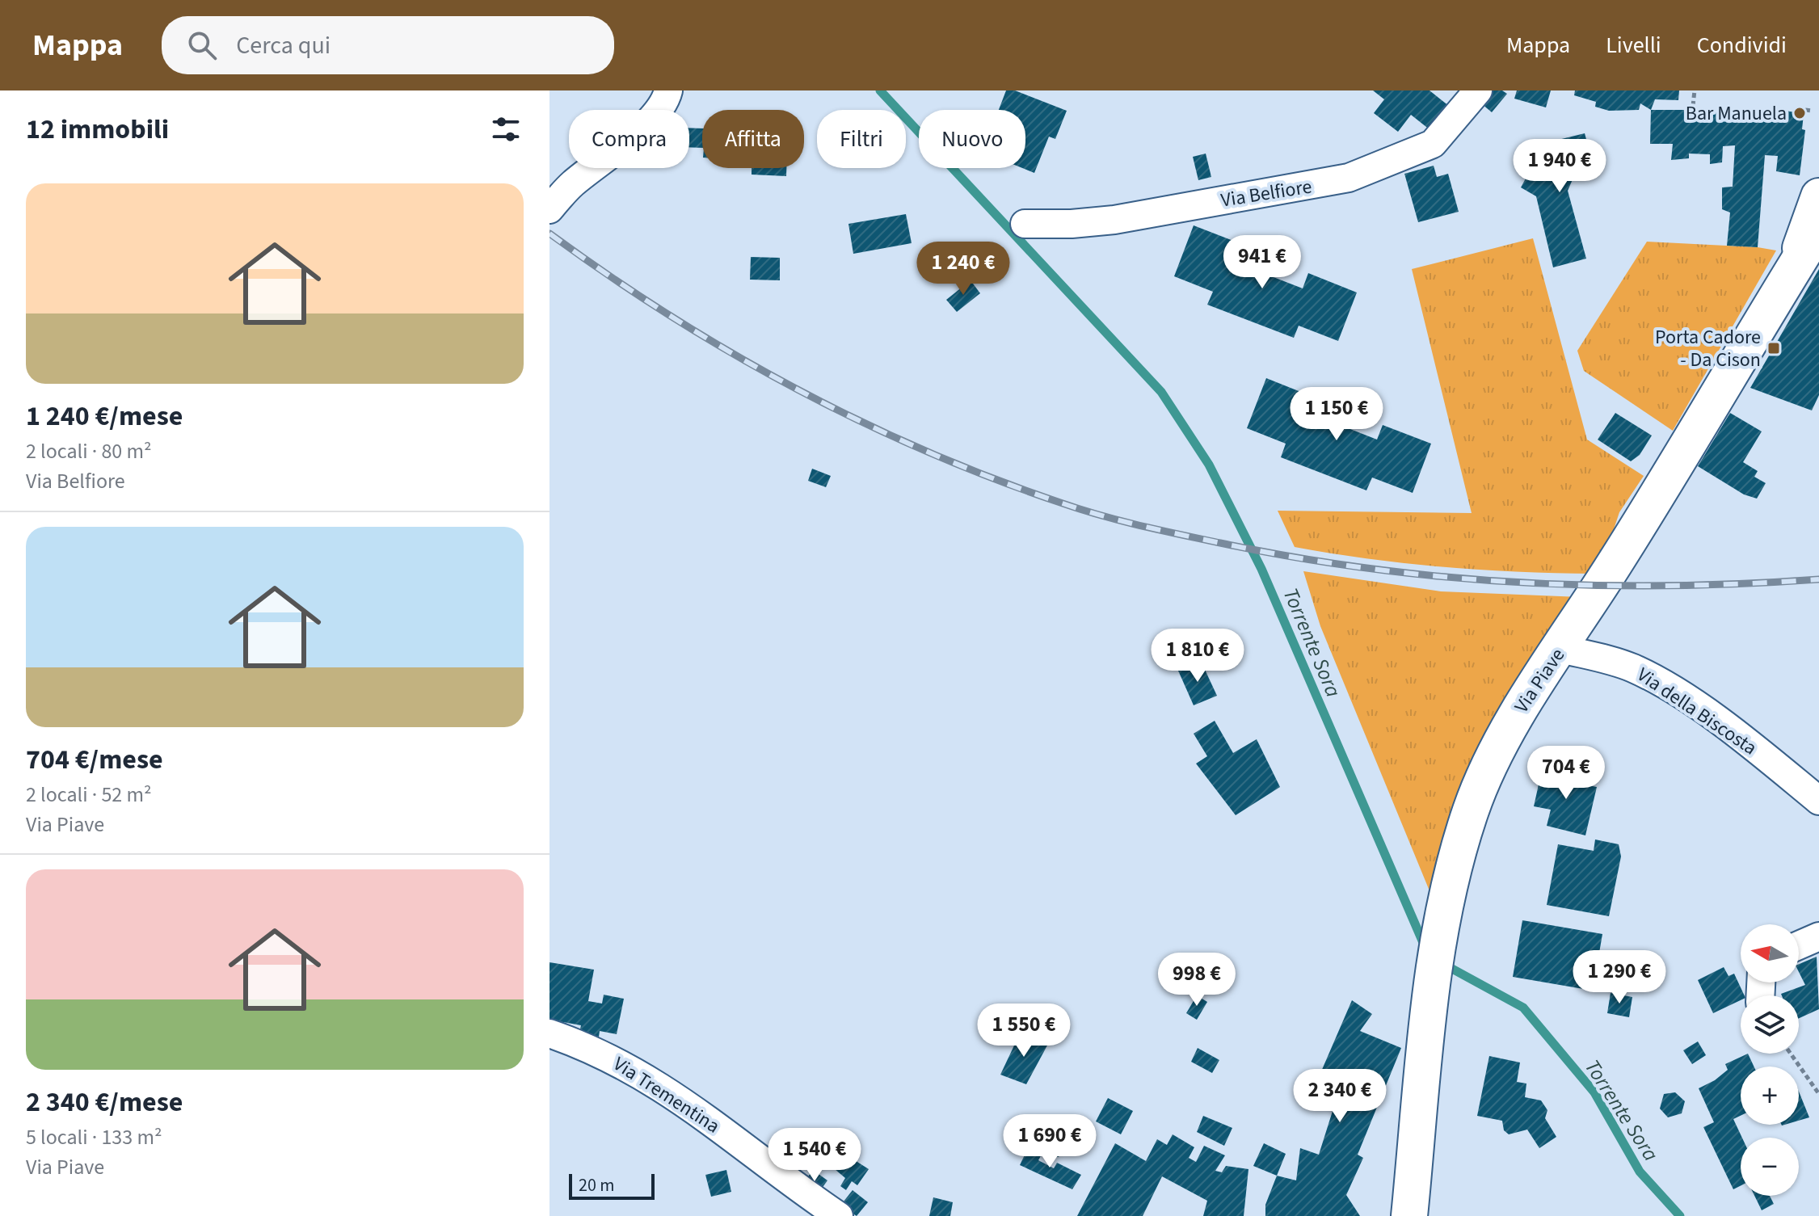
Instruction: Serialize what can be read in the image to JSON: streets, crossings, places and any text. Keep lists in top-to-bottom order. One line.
{"streets":{"main road":["Via Piave"],"street":["Via Belfiore","Via della Biscosta","Via Trementina"]},"crossings":[["Via Piave","Via della Biscosta"]],"water":["Torrente Sora"],"places":{"other":["Bar Manuela"],"transit":["Porta Cadore - Da Cison"]},"scale_bar":"20 m","north":"left","page":{"header":"Mappa","search":"Cerca qui","nav":["Mappa","Livelli","Condividi"],"heading":"12 immobili","chip":["Compra","Affitta","Filtri","Nuovo"],"price":["1 940 €","941 €","1 240 €","1 150 €","1 810 €","704 €","1 290 €","998 €","1 550 €","2 340 €","1 690 €","1 540 €"],"list":[{"name":"1 240 €/mese","note":"2 locali · 80 m² · Via Belfiore"},{"name":"704 €/mese","note":"2 locali · 52 m² · Via Piave"},{"name":"2 340 €/mese","note":"5 locali · 133 m² · Via Piave"}],"map_buttons":["+","−"],"scale":"20 m"}}
